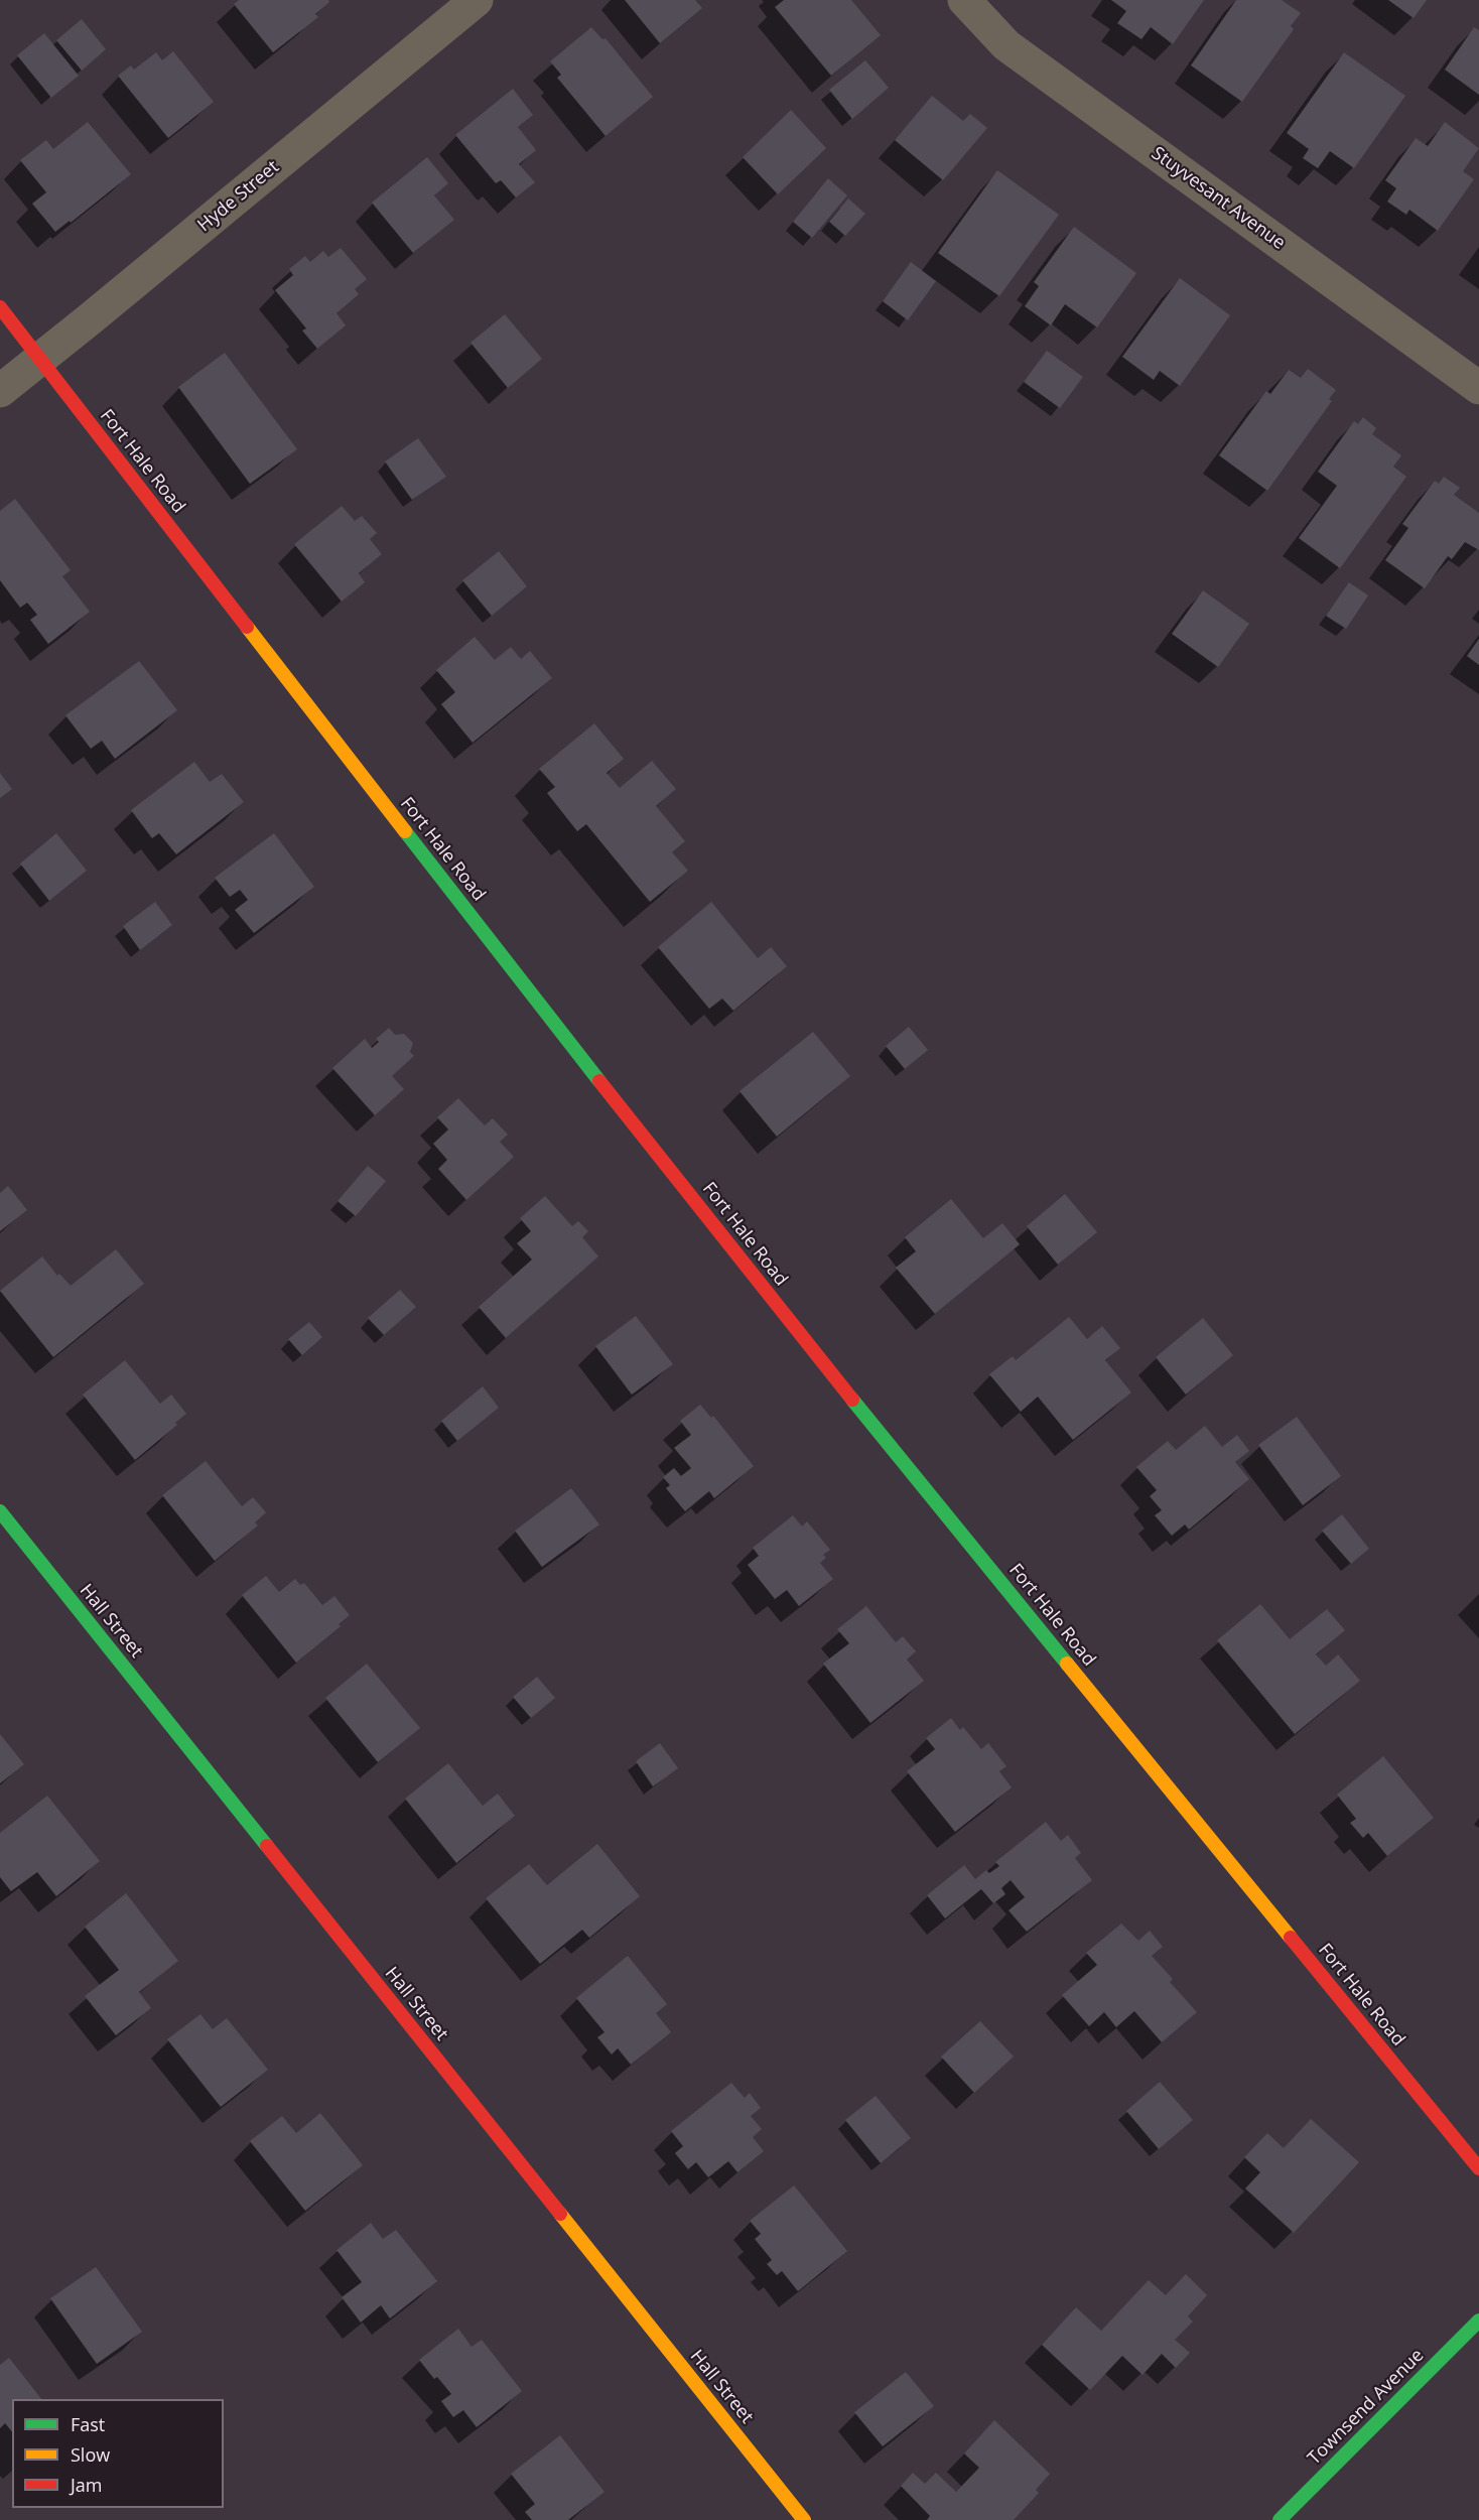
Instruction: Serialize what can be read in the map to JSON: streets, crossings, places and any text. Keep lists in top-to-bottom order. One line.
{"streets":{"street":["Hyde Street","Stuyvesant Avenue","Fort Hale Road","Hall Street","Townsend Avenue"]},"crossings":[["Hyde Street","Fort Hale Road"]],"legend":["Fast","Slow","Jam"]}
